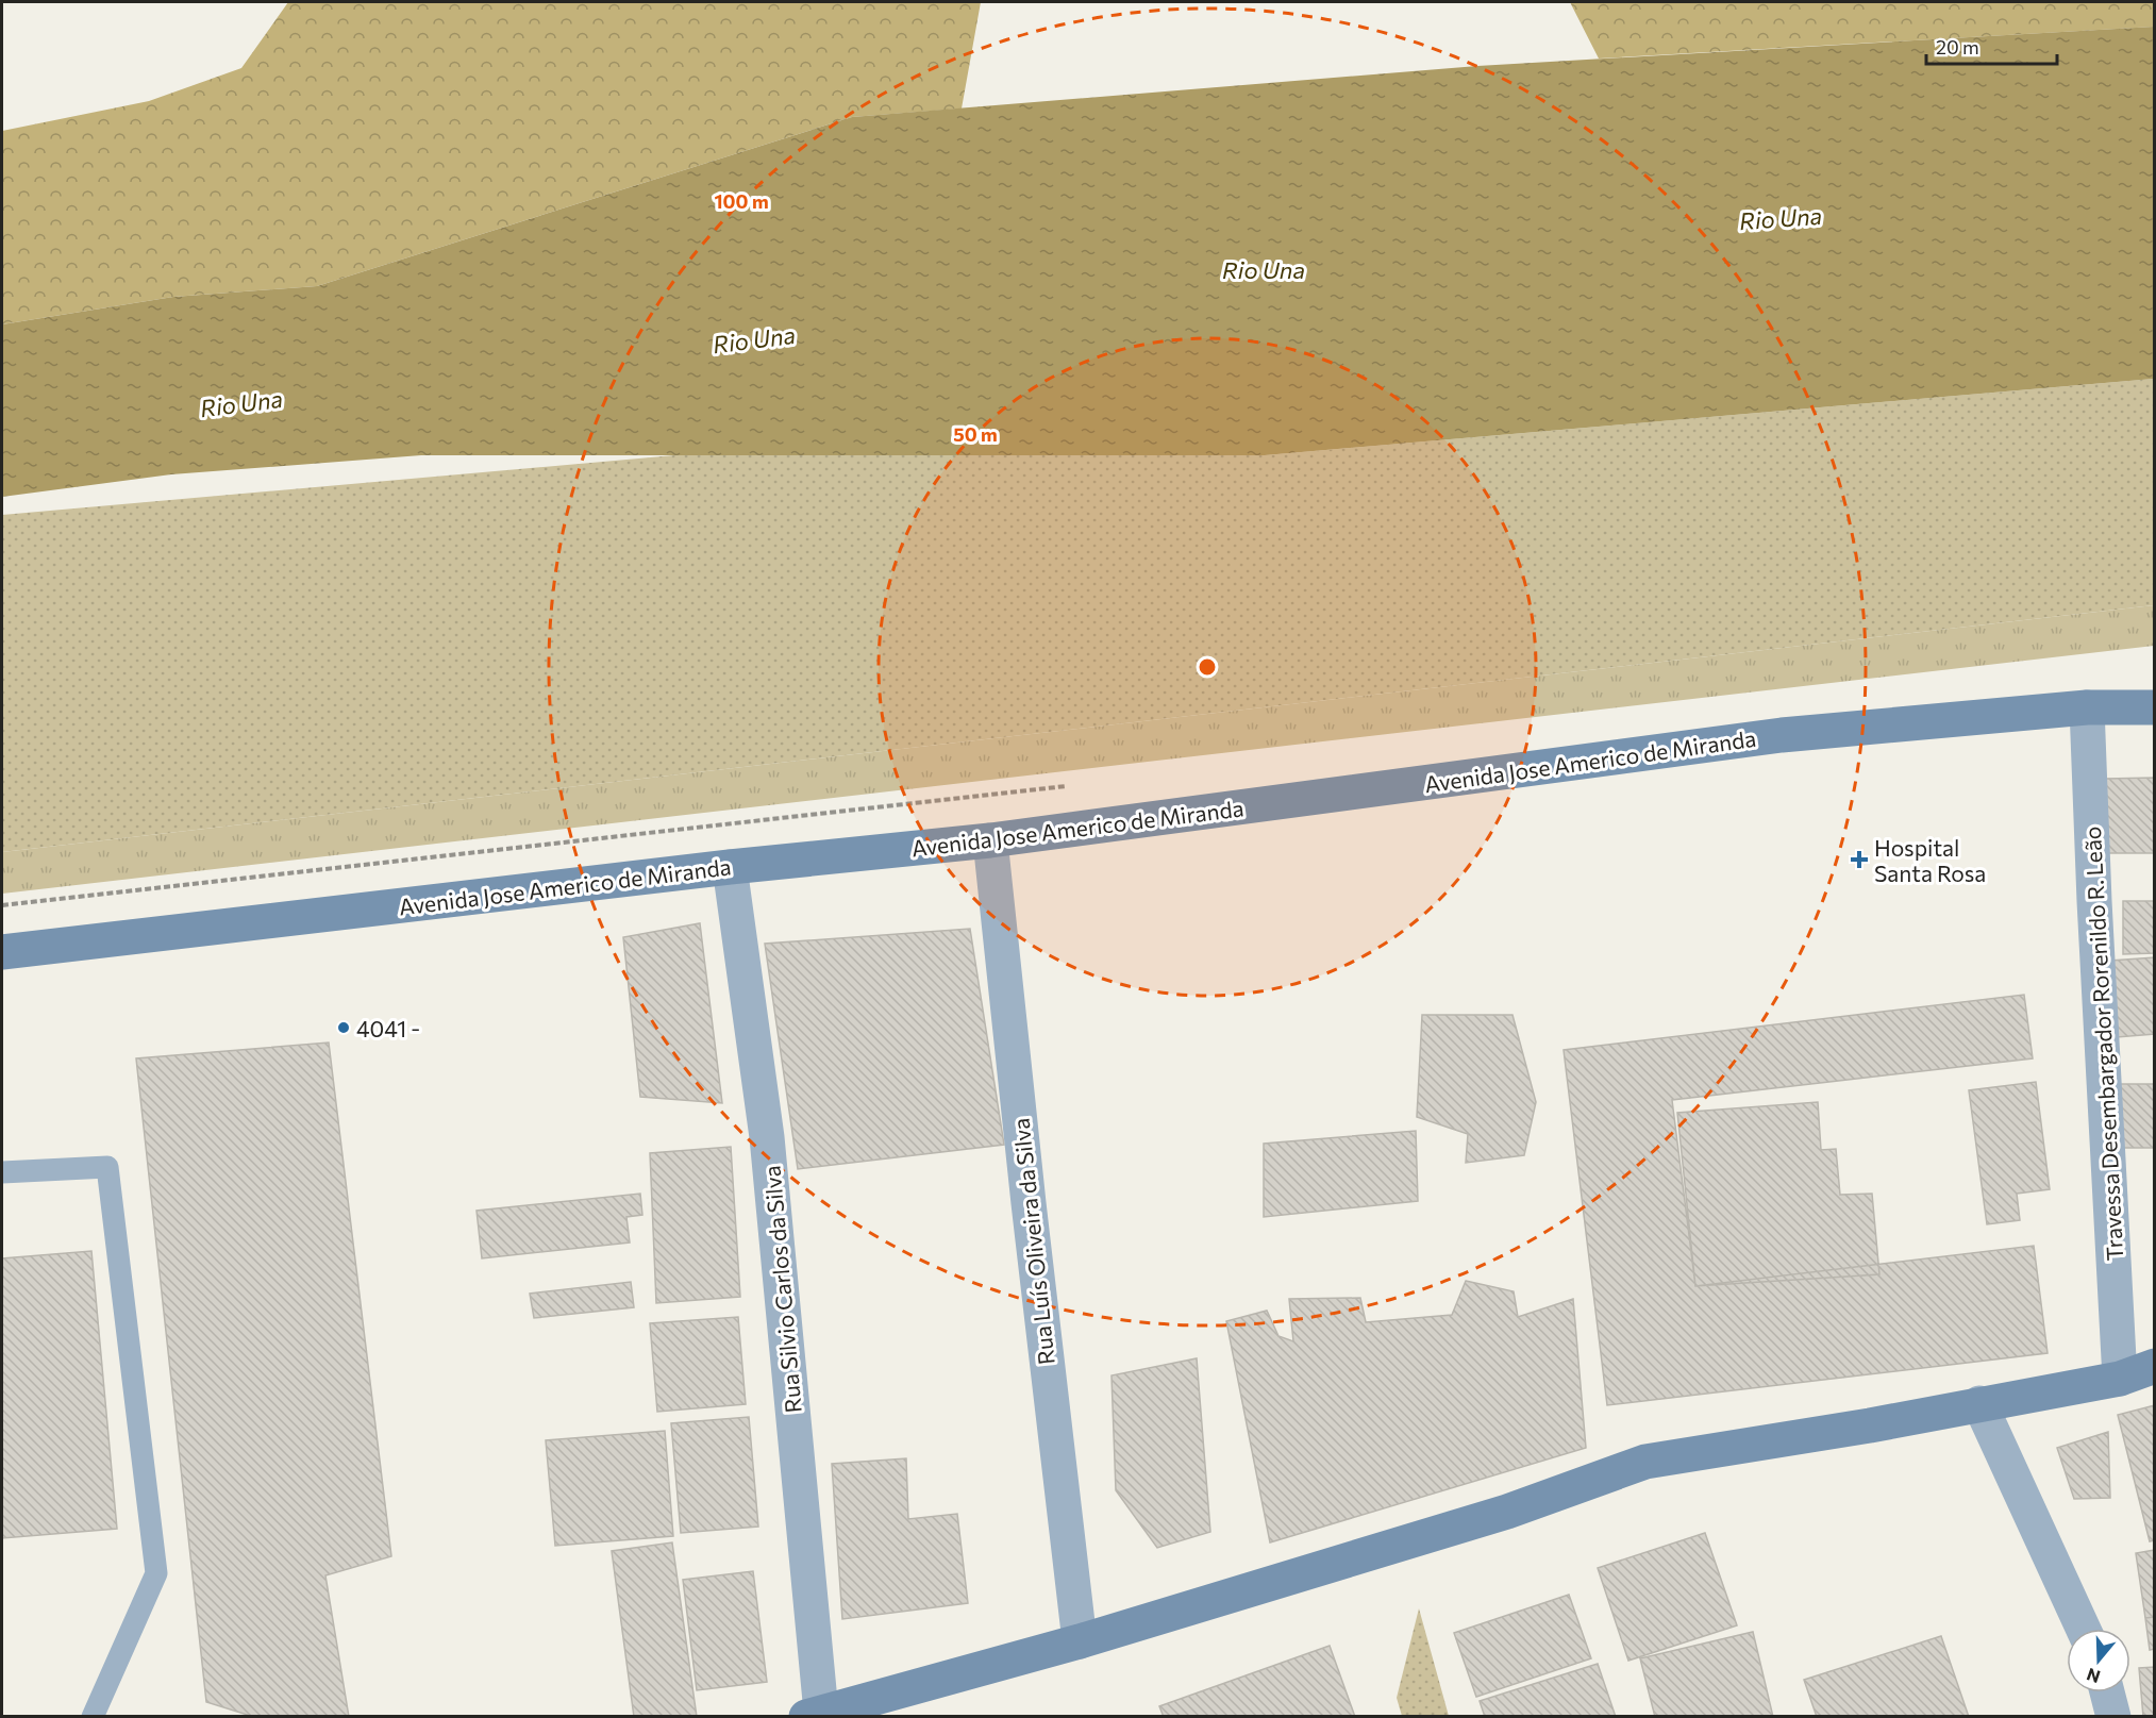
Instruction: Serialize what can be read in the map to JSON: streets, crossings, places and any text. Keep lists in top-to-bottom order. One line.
{"streets":{"main road":["Avenida Jose Americo de Miranda"],"street":["Travessa Desembargador Rorenildo R. Leão","Rua Luís Oliveira da Silva","Rua Silvio Carlos da Silva"]},"crossings":[["Avenida Jose Americo de Miranda","Travessa Desembargador Rorenildo R. Leão"],["Avenida Jose Americo de Miranda","Rua Luís Oliveira da Silva"],["Avenida Jose Americo de Miranda","Rua Silvio Carlos da Silva"]],"water":["Rio Una"],"places":{"health":["Hospital Santa Rosa"],"other":["4041 -"]},"scale_bar":"20 m","north":"bottom","rings":["100 m","50 m"]}
